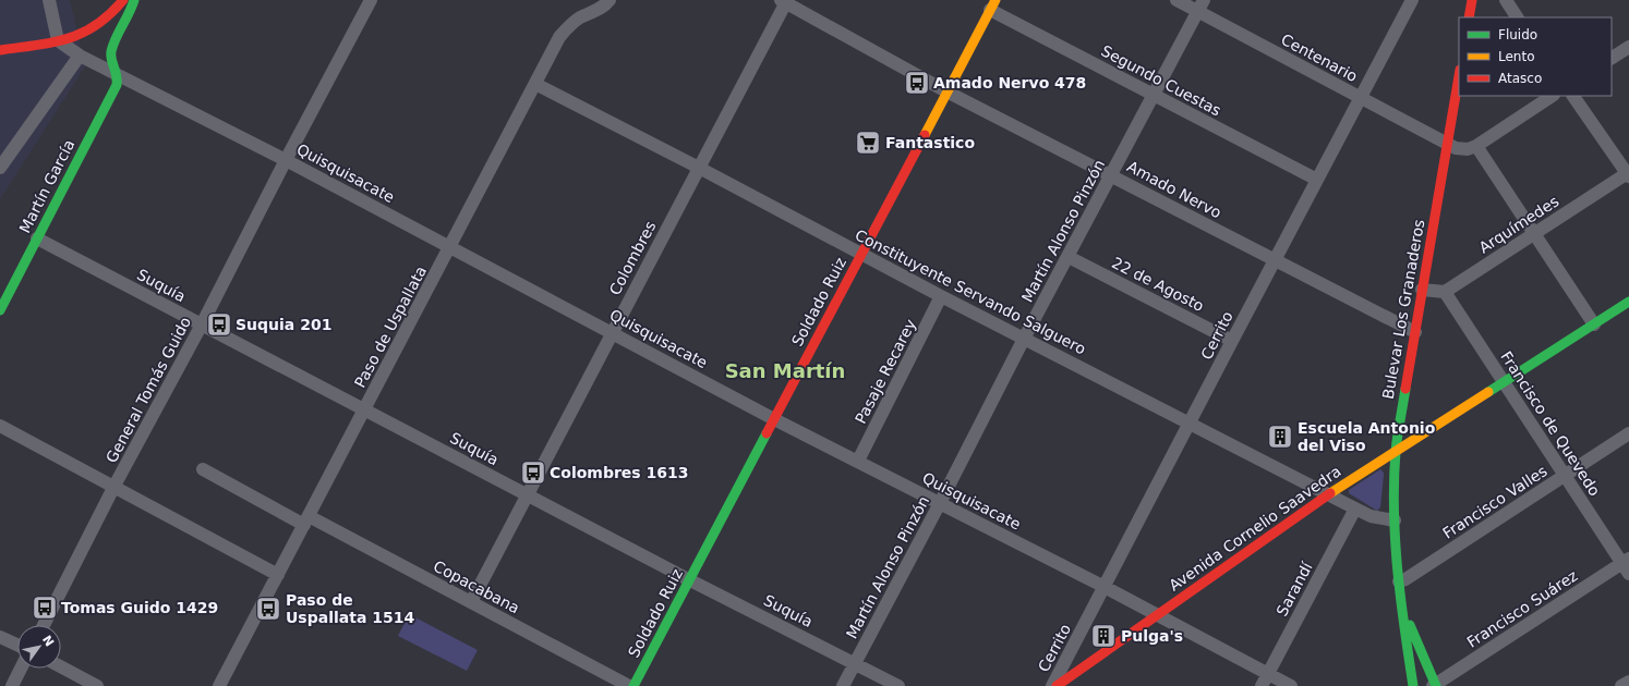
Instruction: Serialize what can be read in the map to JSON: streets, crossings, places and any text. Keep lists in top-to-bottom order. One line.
{"streets":{"main road":["Martín García","Soldado Ruiz","Bulevar Los Granaderos","Avenida Cornelio Saavedra"],"street":["Centenario","Segundo Cuestas","Quisquisacate","Amado Nervo","Arquímedes","Martín Alonso Pinzón","Colombres","22 de Agosto","Suquía","Constituyente Servando Salguero","Paso de Uspallata","Cerrito","Pasaje Recarey","General Tomás Guido","Francisco de Quevedo","Francisco Valles","Copacabana","Sarandí","Francisco Suárez"]},"crossings":[["Centenario","Martín Alonso Pinzón"],["Centenario","Bulevar Los Granaderos"],["Centenario","Cerrito"],["Segundo Cuestas","Martín Alonso Pinzón"],["Segundo Cuestas","Soldado Ruiz"],["Segundo Cuestas","Cerrito"],["Quisquisacate","Martín García"],["Quisquisacate","Martín Alonso Pinzón"],["Quisquisacate","Colombres"],["Quisquisacate","Soldado Ruiz"],["Quisquisacate","Paso de Uspallata"],["Quisquisacate","Cerrito"],["Quisquisacate","Pasaje Recarey"],["Quisquisacate","General Tomás Guido"],["Quisquisacate","Avenida Cornelio Saavedra"],["Quisquisacate","Sarandí"],["Martín García","Suquía"],["Amado Nervo","Martín Alonso Pinzón"],["Amado Nervo","Colombres"],["Amado Nervo","Soldado Ruiz"],["Amado Nervo","Bulevar Los Granaderos"],["Amado Nervo","Cerrito"],["Arquímedes","Francisco de Quevedo"],["Martín Alonso Pinzón","22 de Agosto"],["Martín Alonso Pinzón","Suquía"],["Martín Alonso Pinzón","Constituyente Servando Salguero"],["Colombres","Suquía"],["Colombres","Constituyente Servando Salguero"],["Colombres","Copacabana"],["22 de Agosto","Cerrito"],["Suquía","Soldado Ruiz"],["Suquía","Paso de Uspallata"],["Suquía","General Tomás Guido"],["Constituyente Servando Salguero","Soldado Ruiz"],["Constituyente Servando Salguero","Bulevar Los Granaderos"],["Constituyente Servando Salguero","Paso de Uspallata"],["Constituyente Servando Salguero","Cerrito"],["Constituyente Servando Salguero","Pasaje Recarey"],["Constituyente Servando Salguero","Avenida Cornelio Saavedra"],["Constituyente Servando Salguero","Sarandí"],["Bulevar Los Granaderos","Francisco Valles"],["Bulevar Los Granaderos","Avenida Cornelio Saavedra"],["Bulevar Los Granaderos","Francisco Suárez"],["Paso de Uspallata","Copacabana"],["Francisco de Quevedo","Francisco Valles"],["Francisco de Quevedo","Avenida Cornelio Saavedra"],["Francisco de Quevedo","Francisco Suárez"]],"districts":["San Martín"],"places":{"bus stop":["Amado Nervo 478","Suquia 201","Colombres 1613","Tomas Guido 1429","Paso de Uspallata 1514"],"supermarket":["Fantastico"],"building":["Escuela Antonio del Viso","Pulga's"]},"legend":["Fluido","Lento","Atasco"],"north":"top right"}
